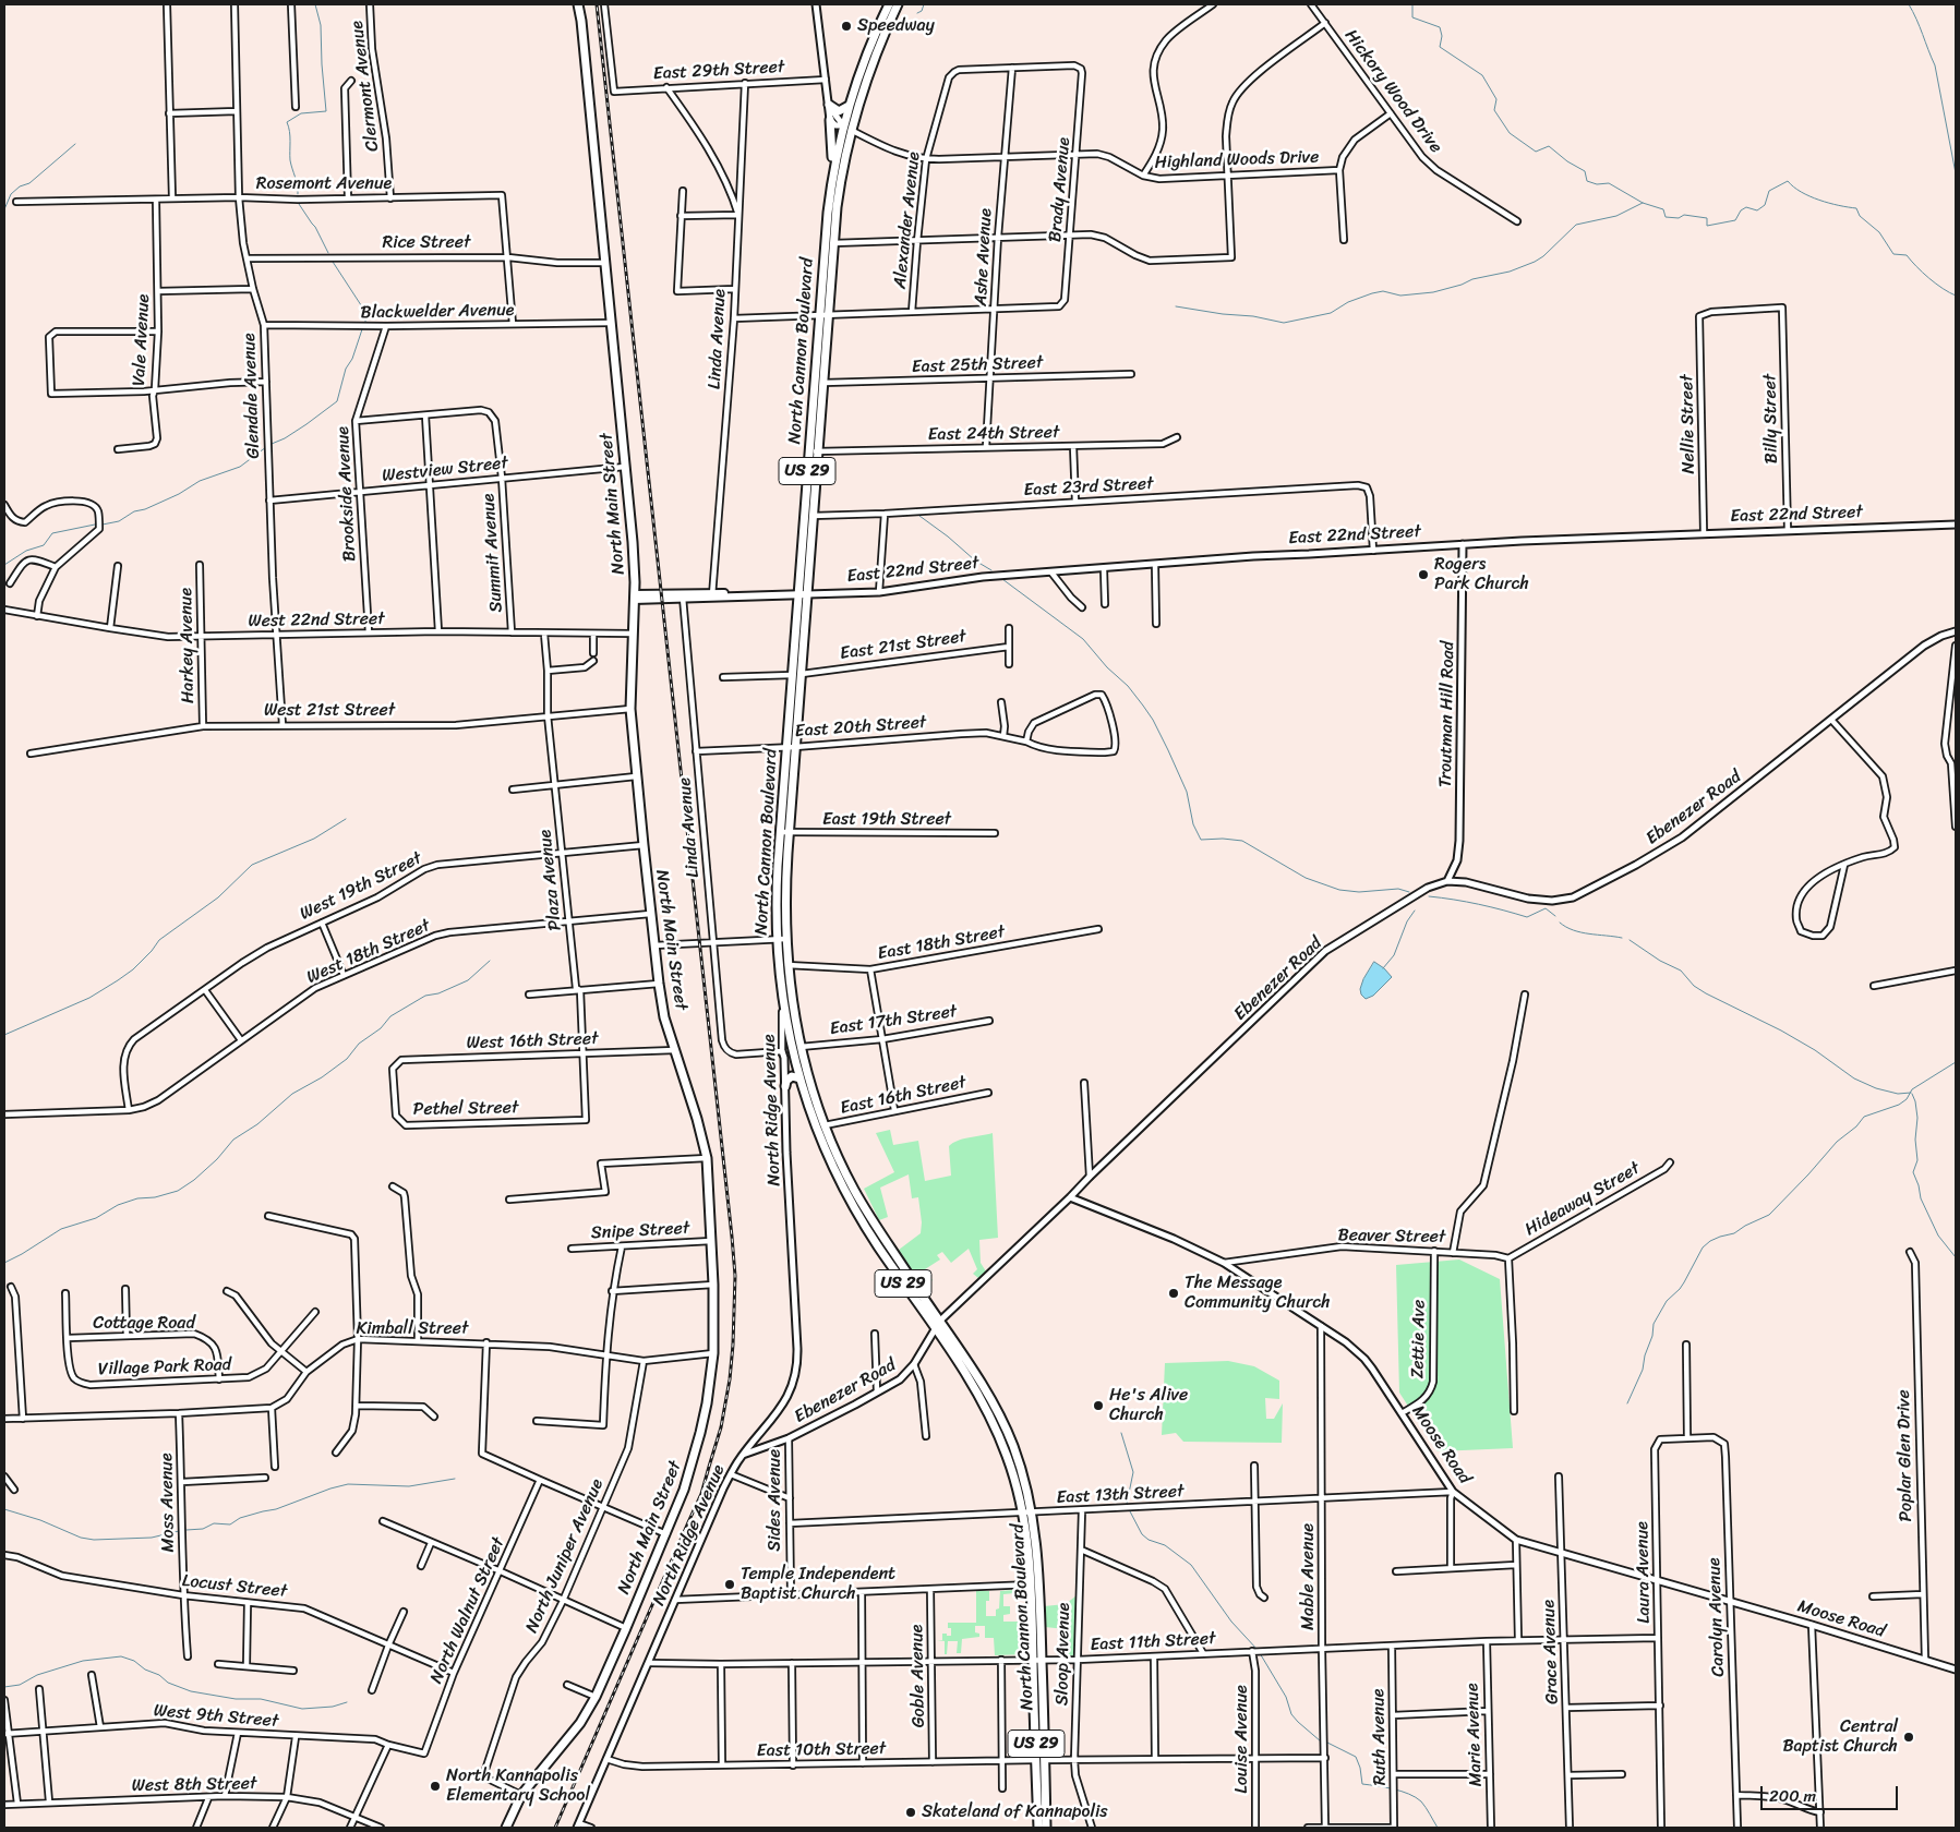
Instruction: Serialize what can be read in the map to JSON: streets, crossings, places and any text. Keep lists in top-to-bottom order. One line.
{"streets":{"main road":["North Cannon Boulevard","US 29","North Main Street","East 22nd Street"],"street":["East 29th Street","Clermont Avenue","Hickory Wood Drive","Highland Woods Drive","Rosemont Avenue","Brady Avenue","Alexander Avenue","Rice Street","Ashe Avenue","Blackwelder Avenue","Linda Avenue","Vale Avenue","East 25th Street","Glendale Avenue","Billy Street","Nellie Street","East 24th Street","Westview Street","East 23rd Street","Brookside Avenue","Summit Avenue","West 22nd Street","Harkey Avenue","East 21st Street","West 21st Street","Troutman Hill Road","East 20th Street","Ebenezer Road","East 19th Street","Plaza Avenue","West 19th Street","East 18th Street","West 18th Street","East 17th Street","West 16th Street","East 16th Street","Pethel Street","North Ridge Avenue","Hideaway Street","Snipe Street","Beaver Street","Cottage Road","Kimball Street","Zettie Ave","Village Park Road","Moose Road","Poplar Glen Drive","East 13th Street","Sides Avenue","Moss Avenue","North Juniper Avenue","Laura Avenue","Mable Avenue","Locust Street","North Walnut Street","Carolyn Avenue","East 11th Street","Grace Avenue","Sloop Avenue","Goble Avenue","West 9th Street","Marie Avenue","Ruth Avenue","Louise Avenue","East 10th Street","West 8th Street"]},"crossings":[["East 29th Street","Linda Avenue"],["Clermont Avenue","Rosemont Avenue"],["Highland Woods Drive","Brady Avenue"],["Highland Woods Drive","Alexander Avenue"],["Highland Woods Drive","Ashe Avenue"],["Highland Woods Drive","North Cannon Boulevard"],["Rosemont Avenue","Rice Street"],["Rosemont Avenue","Blackwelder Avenue"],["Rosemont Avenue","Vale Avenue"],["Rosemont Avenue","Glendale Avenue"],["Brady Avenue","Alexander Avenue"],["Brady Avenue","Ashe Avenue"],["Alexander Avenue","Ashe Avenue"],["Rice Street","Glendale Avenue"],["Rice Street","North Main Street"],["Ashe Avenue","East 25th Street"],["Ashe Avenue","East 24th Street"],["Blackwelder Avenue","Glendale Avenue"],["Blackwelder Avenue","Brookside Avenue"],["Blackwelder Avenue","North Main Street"],["Linda Avenue","East 22nd Street"],["Linda Avenue","East 20th Street"],["Linda Avenue","North Ridge Avenue"],["North Cannon Boulevard","East 25th Street"],["North Cannon Boulevard","East 24th Street"],["North Cannon Boulevard","East 23rd Street"],["North Cannon Boulevard","East 22nd Street"],["North Cannon Boulevard","East 21st Street"],["North Cannon Boulevard","East 20th Street"],["North Cannon Boulevard","Ebenezer Road"],["North Cannon Boulevard","East 19th Street"],["North Cannon Boulevard","East 18th Street"],["North Cannon Boulevard","East 17th Street"],["North Cannon Boulevard","East 16th Street"],["North Cannon Boulevard","North Ridge Avenue"],["North Cannon Boulevard","East 13th Street"],["North Cannon Boulevard","East 11th Street"],["North Cannon Boulevard","East 10th Street"],["Glendale Avenue","Westview Street"],["Glendale Avenue","West 22nd Street"],["Glendale Avenue","West 21st Street"],["Billy Street","Nellie Street"],["Billy Street","East 22nd Street"],["Nellie Street","East 22nd Street"],["Westview Street","Brookside Avenue"],["Westview Street","North Main Street"],["Westview Street","Summit Avenue"],["East 23rd Street","East 22nd Street"],["Brookside Avenue","Summit Avenue"],["Brookside Avenue","West 22nd Street"],["North Main Street","East 22nd Street"],["North Main Street","West 22nd Street"],["North Main Street","West 21st Street"],["North Main Street","West 19th Street"],["North Main Street","West 18th Street"],["North Main Street","West 16th Street"],["North Main Street","Snipe Street"],["North Main Street","Kimball Street"],["North Main Street","North Juniper Avenue"],["East 22nd Street","Troutman Hill Road"],["Summit Avenue","West 22nd Street"],["West 22nd Street","Harkey Avenue"],["West 22nd Street","Plaza Avenue"],["Harkey Avenue","West 21st Street"],["West 21st Street","Plaza Avenue"],["Troutman Hill Road","Ebenezer Road"],["Ebenezer Road","North Ridge Avenue"],["Ebenezer Road","Moose Road"],["Ebenezer Road","Sides Avenue"],["Plaza Avenue","West 19th Street"],["Plaza Avenue","West 18th Street"],["Plaza Avenue","West 16th Street"],["Plaza Avenue","Pethel Street"],["West 19th Street","West 18th Street"],["West 16th Street","Pethel Street"],["North Ridge Avenue","East 11th Street"],["North Ridge Avenue","East 10th Street"],["Beaver Street","Zettie Ave"],["Beaver Street","Moose Road"],["Cottage Road","Village Park Road"],["Kimball Street","North Juniper Avenue"],["Zettie Ave","Moose Road"],["Moose Road","Poplar Glen Drive"],["Moose Road","East 13th Street"],["Moose Road","Laura Avenue"],["Moose Road","Mable Avenue"],["Moose Road","Carolyn Avenue"],["Moose Road","Grace Avenue"],["East 13th Street","Sides Avenue"],["East 13th Street","Mable Avenue"],["East 13th Street","Sloop Avenue"],["Moss Avenue","Locust Street"],["Laura Avenue","Carolyn Avenue"],["Laura Avenue","East 11th Street"],["Mable Avenue","East 11th Street"],["Mable Avenue","East 10th Street"],["Locust Street","North Walnut Street"],["North Walnut Street","West 9th Street"],["East 11th Street","Grace Avenue"],["East 11th Street","Sloop Avenue"],["East 11th Street","Goble Avenue"],["East 11th Street","Marie Avenue"],["East 11th Street","Ruth Avenue"],["East 11th Street","Louise Avenue"],["Sloop Avenue","East 10th Street"],["Goble Avenue","East 10th Street"],["Louise Avenue","East 10th Street"]],"places":["Speedway","Rogers Park Church","The Message Community Church","He's Alive Church","Temple Independent Baptist Church","Central Baptist Church","North Kannapolis Elementary School","Skateland of Kannapolis"],"scale_bar":"200 m"}
